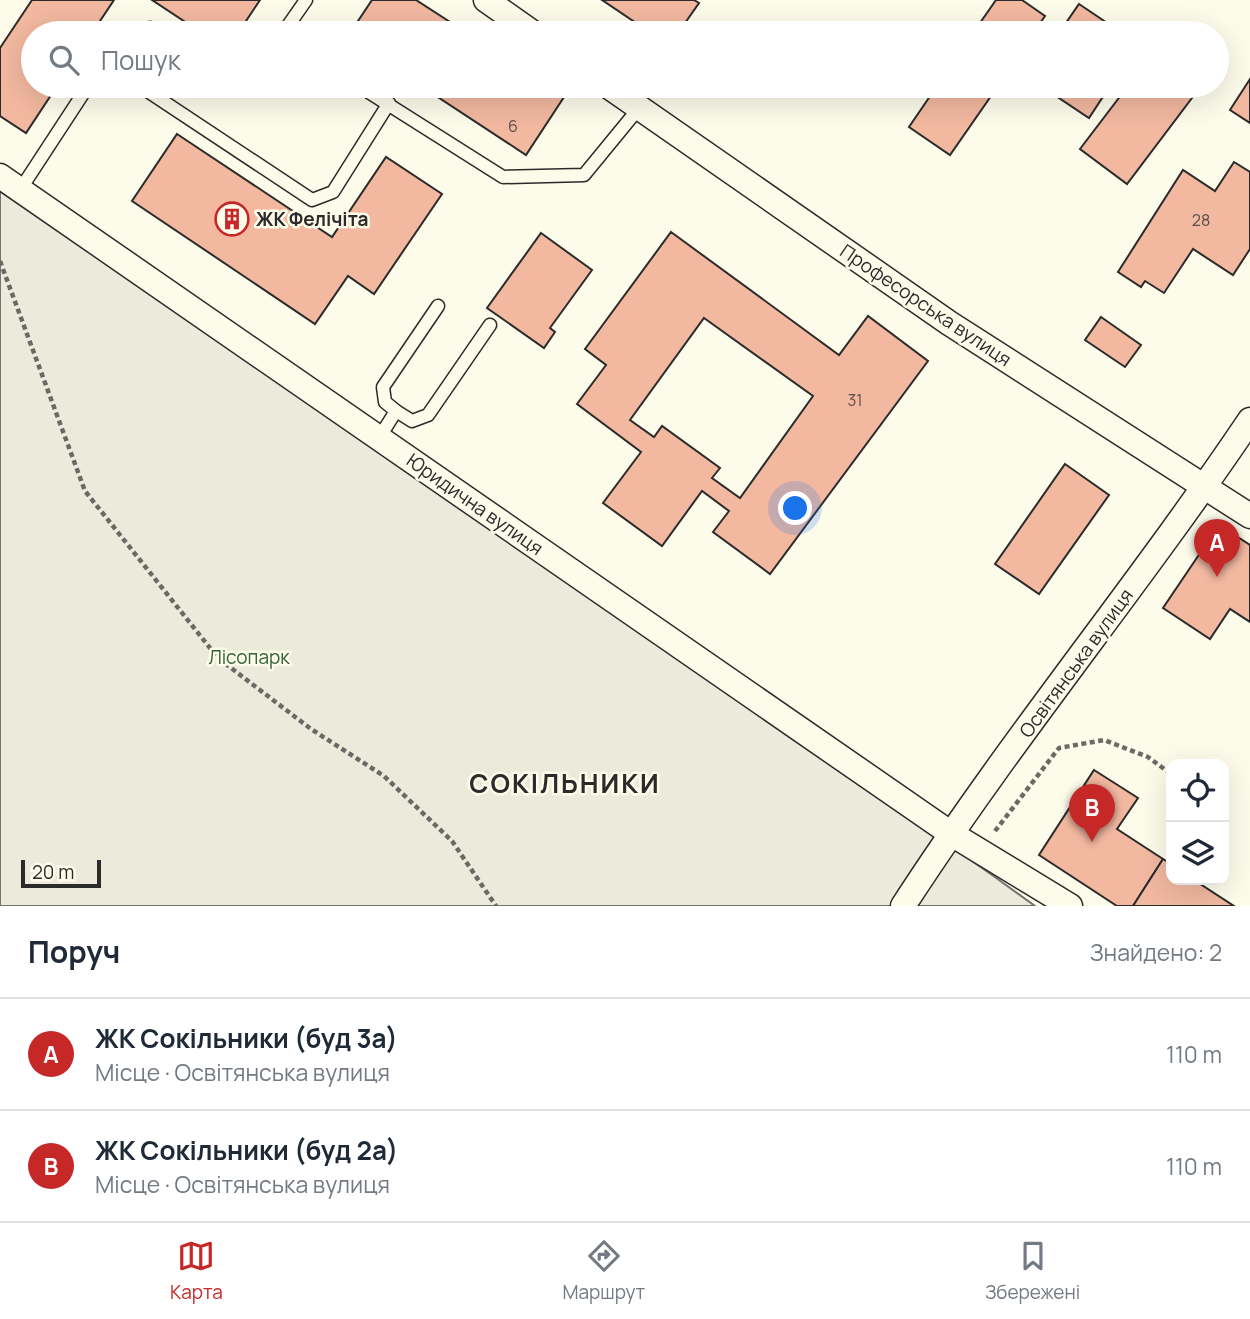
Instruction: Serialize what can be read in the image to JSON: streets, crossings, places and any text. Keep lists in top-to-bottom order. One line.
{"streets":{"street":["Професорська вулиця","Юридична вулиця","Освітянська вулиця"]},"crossings":[["Професорська вулиця","Освітянська вулиця"],["Юридична вулиця","Освітянська вулиця"]],"districts":["СОКІЛЬНИКИ"],"parks":["Лісопарк"],"places":{"building":["ЖК Фелічіта"]},"house_numbers":["6","28","31"],"scale_bar":"20 m","page":{"search":"Пошук","pins":["A","B"],"scale":"20 m","heading":["Поруч","Знайдено: 2"],"list":[{"mark":"A","name":"ЖК Сокільники (буд 3а)","note":"Місце · Освітянська вулиця","value":"110 m"},{"mark":"B","name":"ЖК Сокільники (буд 2а)","note":"Місце · Освітянська вулиця","value":"110 m"}],"nav":["Карта","Маршрут","Збережені"]}}
